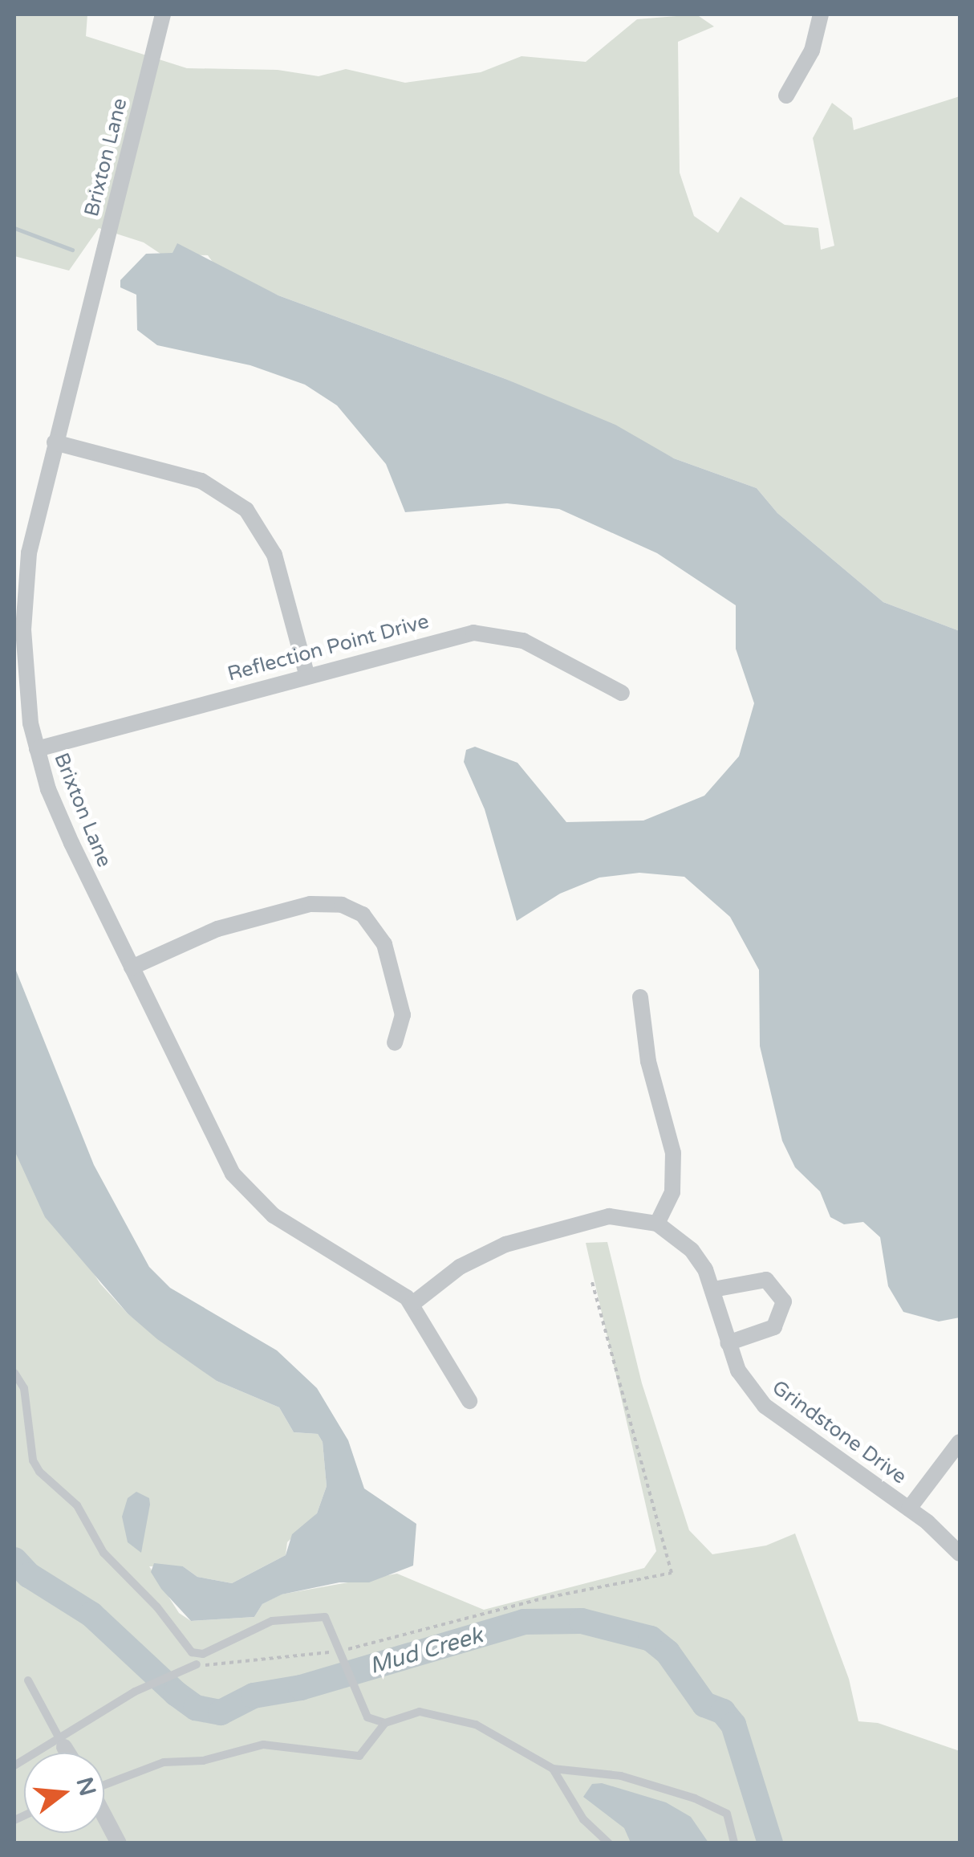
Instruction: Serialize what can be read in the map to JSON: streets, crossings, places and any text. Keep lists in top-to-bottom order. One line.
{"streets":{"street":["Brixton Lane","Reflection Point Drive","Grindstone Drive"]},"crossings":[["Brixton Lane","Reflection Point Drive"]],"water":["Mud Creek"],"north":"right"}
